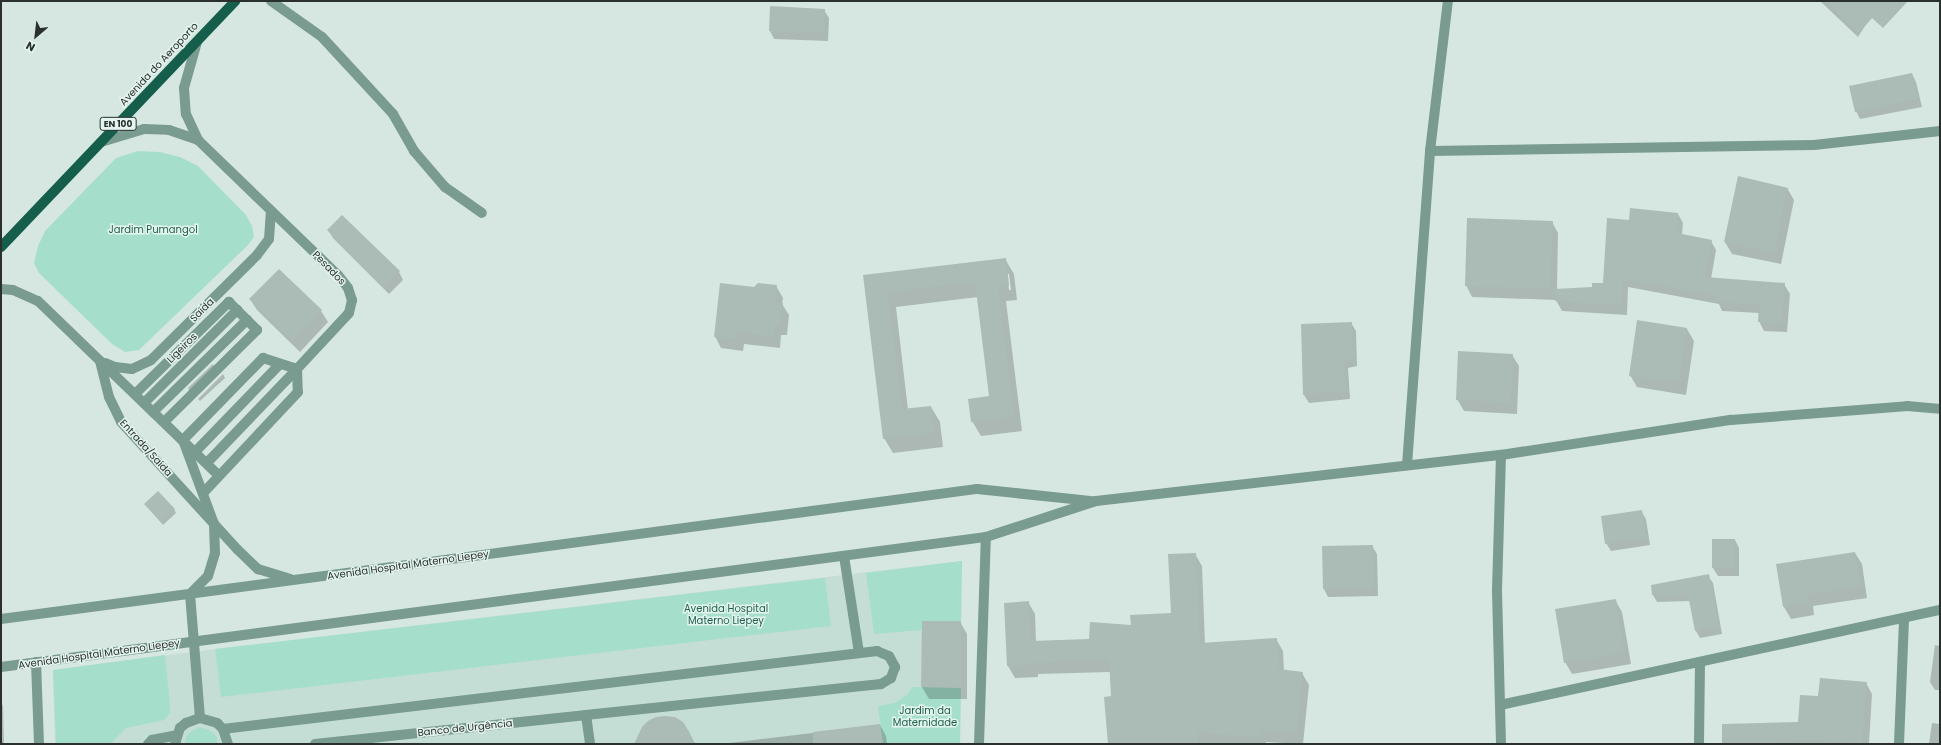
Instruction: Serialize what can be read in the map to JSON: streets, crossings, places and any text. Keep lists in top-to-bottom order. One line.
{"streets":{"main road":["Avenida do Aeroporto","EN 100"],"street":["Pesados","Saída","Ligeiros","Entrada/Saída","Avenida Hospital Materno Liepey","Banco de Urgência"]},"crossings":[["Pesados","Saída"],["Saída","Entrada/Saída"],["Entrada/Saída","Avenida Hospital Materno Liepey"]],"parks":["Jardim Pumangol","Avenida Hospital Materno Liepey","Jardim da Maternidade"],"north":"bottom left"}
